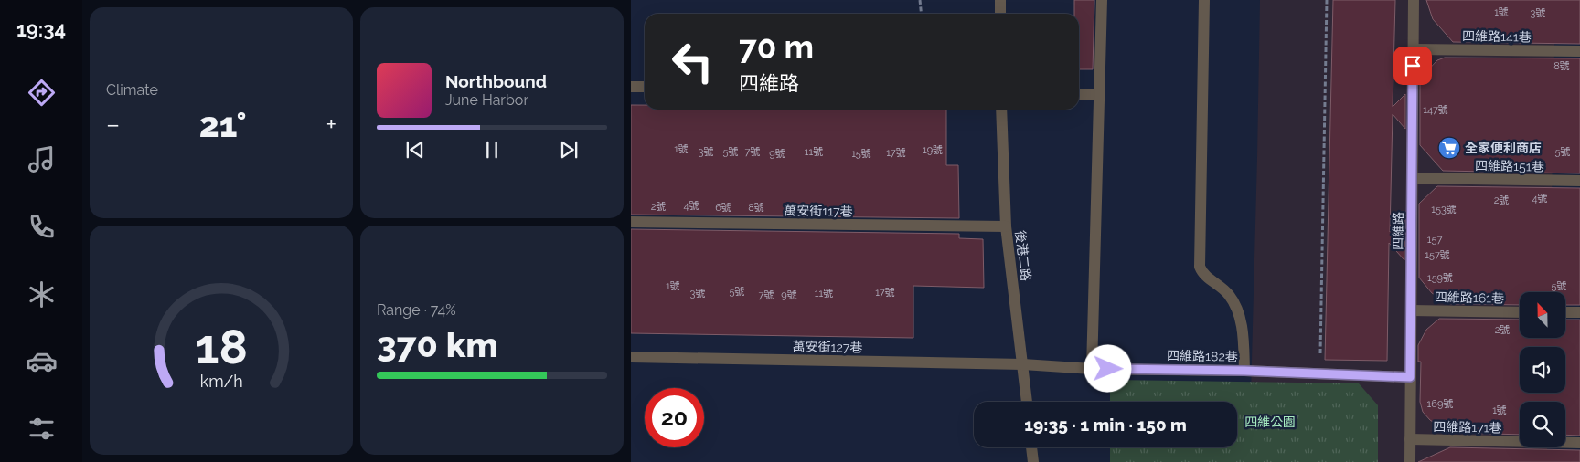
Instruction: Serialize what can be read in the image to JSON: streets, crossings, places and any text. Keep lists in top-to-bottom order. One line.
{"streets":{"street":["四維路141巷","四維路151巷","萬安街117巷","四維路","後港二路","四維路161巷","萬安街127巷","四維路182巷","四維路171巷"]},"crossings":[["四維路141巷","四維路"],["四維路151巷","四維路"],["萬安街117巷","後港二路"],["四維路","四維路161巷"],["四維路","四維路182巷"],["四維路","四維路171巷"],["後港二路","萬安街127巷"],["後港二路","四維路182巷"],["萬安街127巷","四維路182巷"]],"parks":["四維公園"],"places":{"supermarket":["全家便利商店"]},"house_numbers":["1號","3號","8號","147號","1號","19號","3號","5號","7號","11號","5號","17號","9號","15號","4號","2號","4號","2號","6號","8號","153號","157","157號","159號","1號","5號","5號","17號","3號","11號","7號","9號","2號","169號","1號"],"north":"top","page":{"tabs":"19:34","tile":["Climate",["Range · 74%","370 km"]],"turn":["70 m","四維路"],"song":["Northbound","June Harbor"],"heat":["−","21°","+"],"limit":"20","trip":"19:35 · 1 min · 150 m","gauge":["18","km/h"]}}
